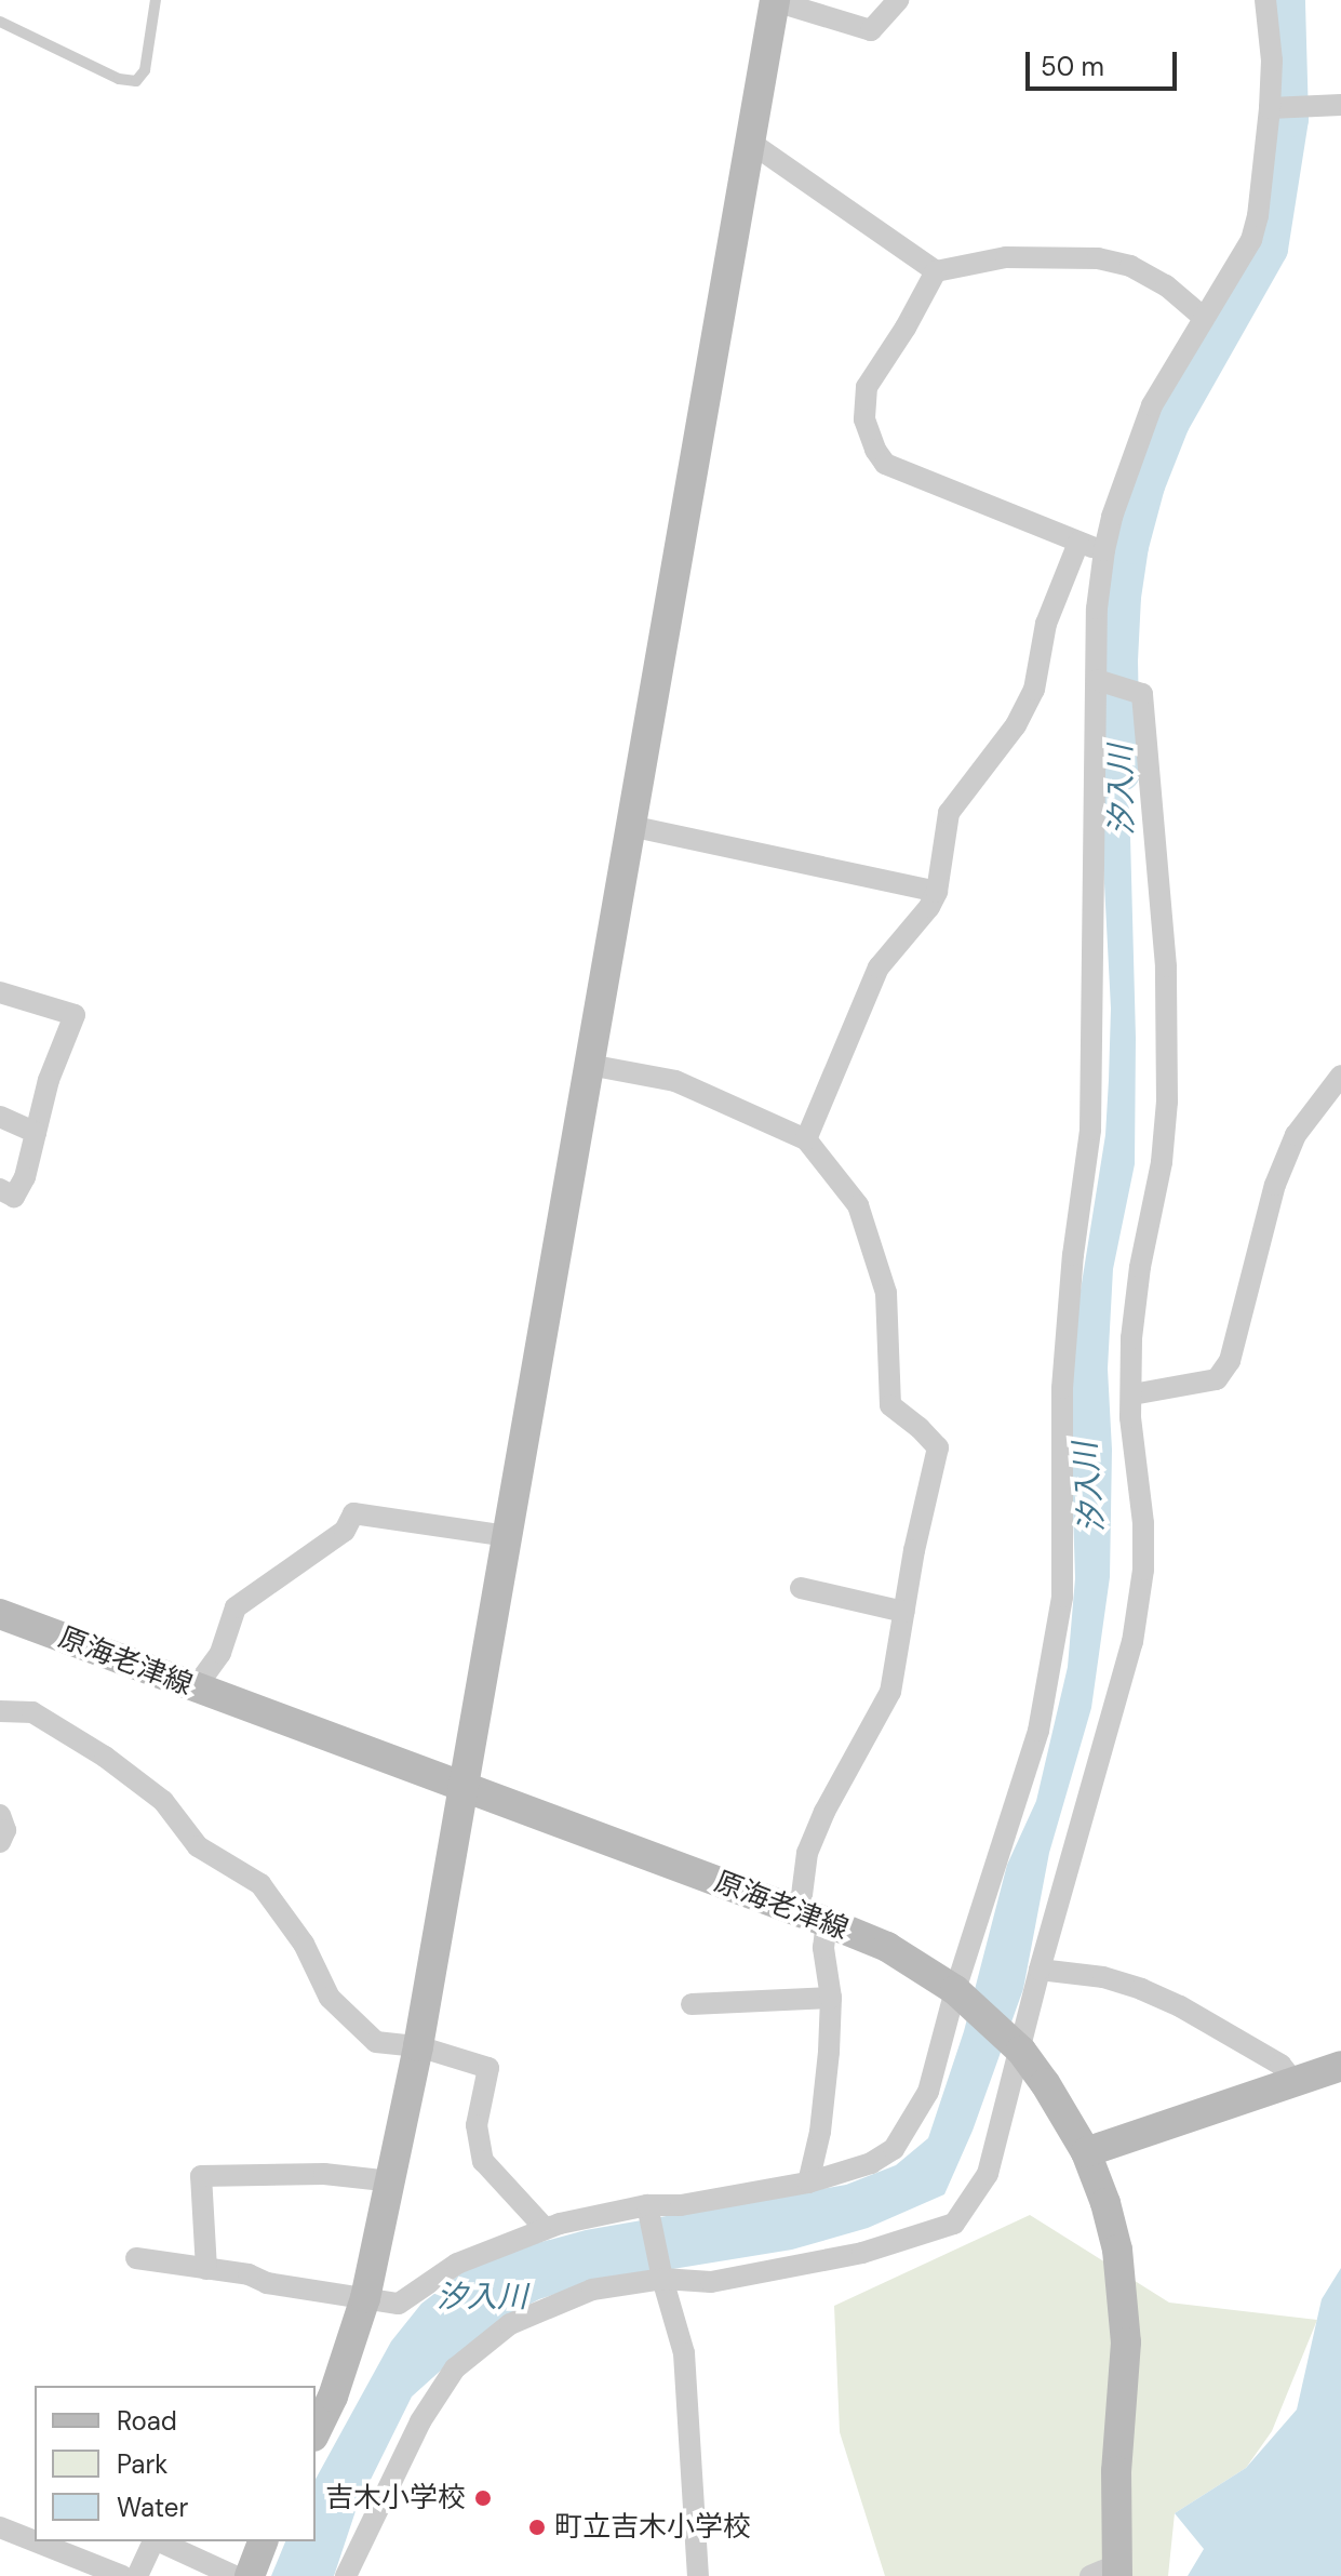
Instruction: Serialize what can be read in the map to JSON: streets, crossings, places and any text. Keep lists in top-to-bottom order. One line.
{"streets":{"street":["原海老津線"]},"water":["汐入川"],"places":["吉木小学校","町立吉木小学校"],"legend":["Road","Park","Water"],"scale_bar":"50 m"}
